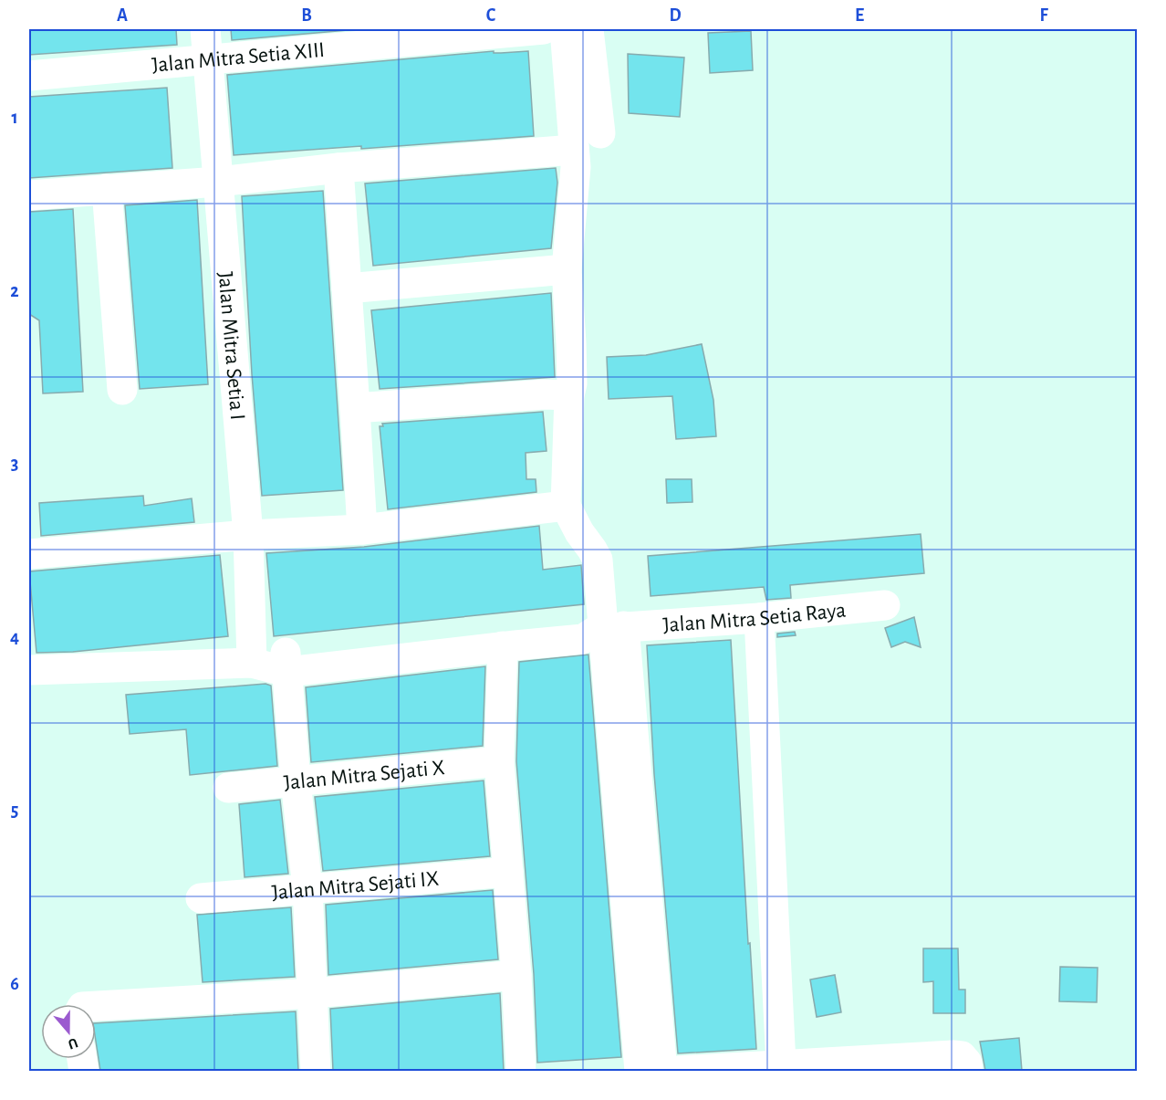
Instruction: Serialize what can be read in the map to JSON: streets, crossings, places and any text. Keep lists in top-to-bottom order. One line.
{"streets":{"street":["Jalan Mitra Setia XIII","Jalan Mitra Setia I","Jalan Mitra Setia Raya","Jalan Mitra Sejati X","Jalan Mitra Sejati IX"]},"crossings":[["Jalan Mitra Setia XIII","Jalan Mitra Setia I"],["Jalan Mitra Setia I","Jalan Mitra Sejati X"],["Jalan Mitra Setia I","Jalan Mitra Sejati IX"]],"north":"bottom","grid":{"columns":["A","B","C","D","E","F"],"rows":["1","2","3","4","5","6"]}}
